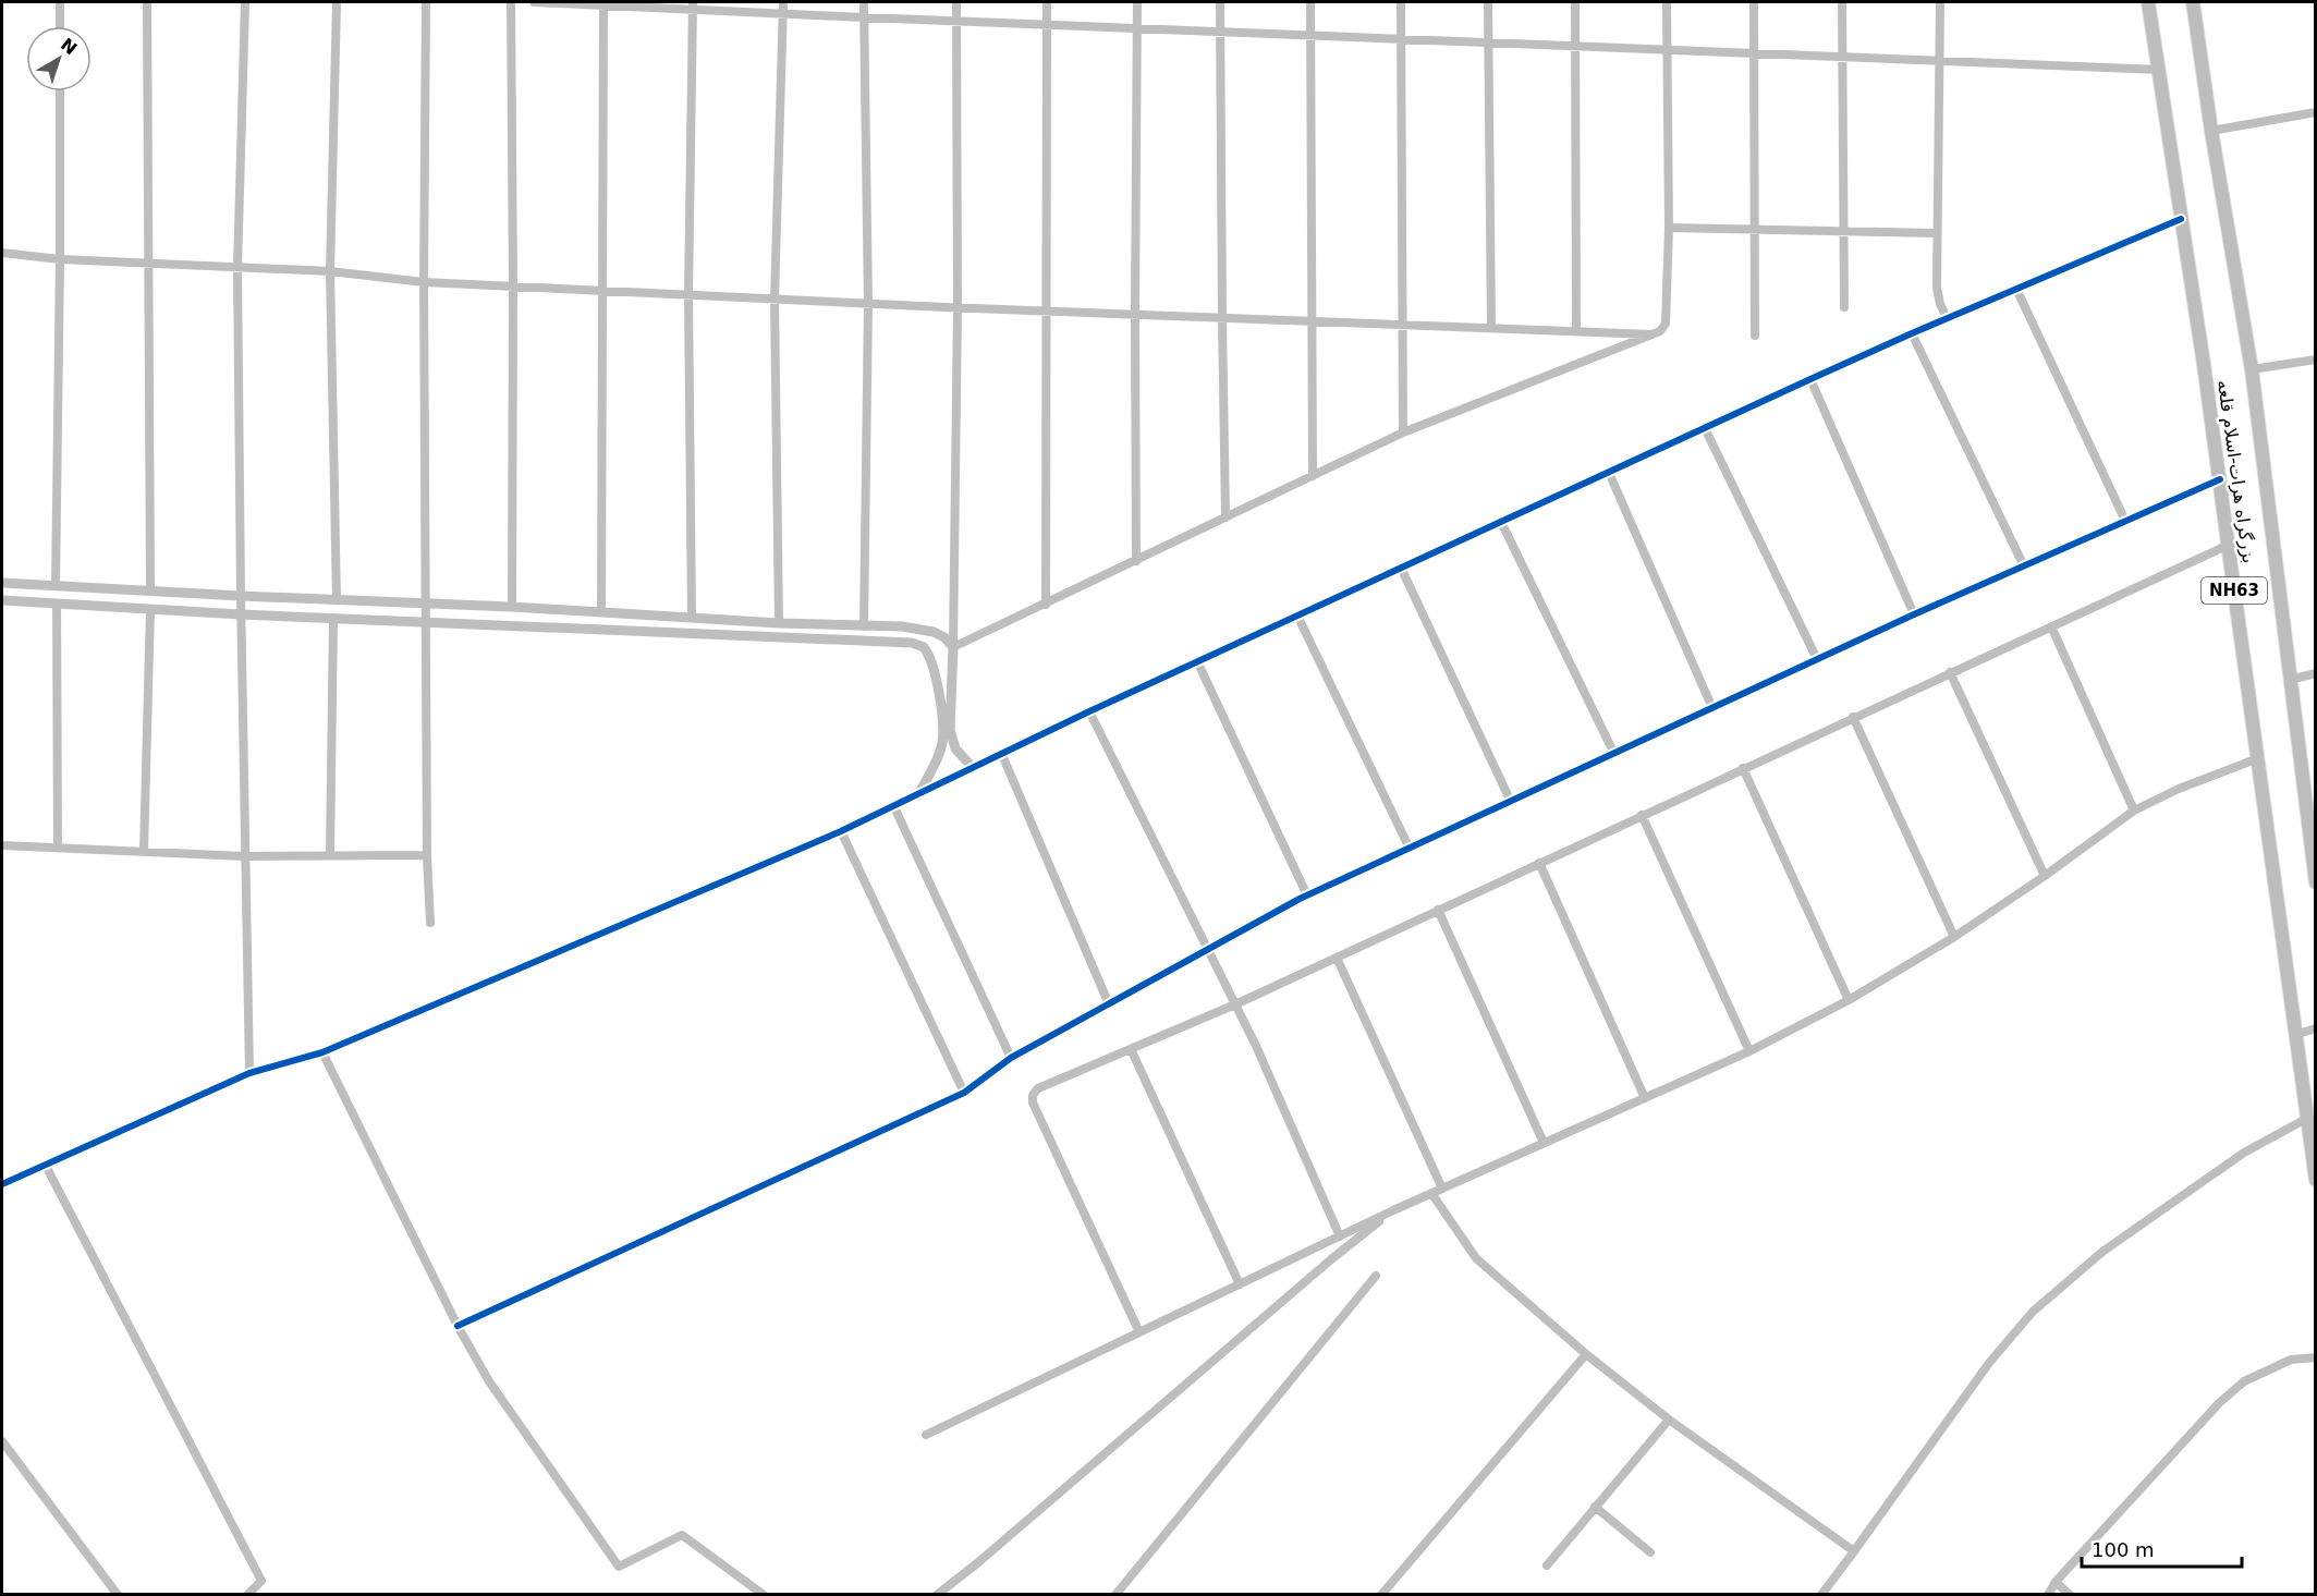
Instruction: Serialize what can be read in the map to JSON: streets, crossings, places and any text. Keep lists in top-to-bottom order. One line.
{"streets":{"highway":["بزرگراه هرات-اسلام قلعه","NH63"]},"scale_bar":"100 m","north":"top right"}
